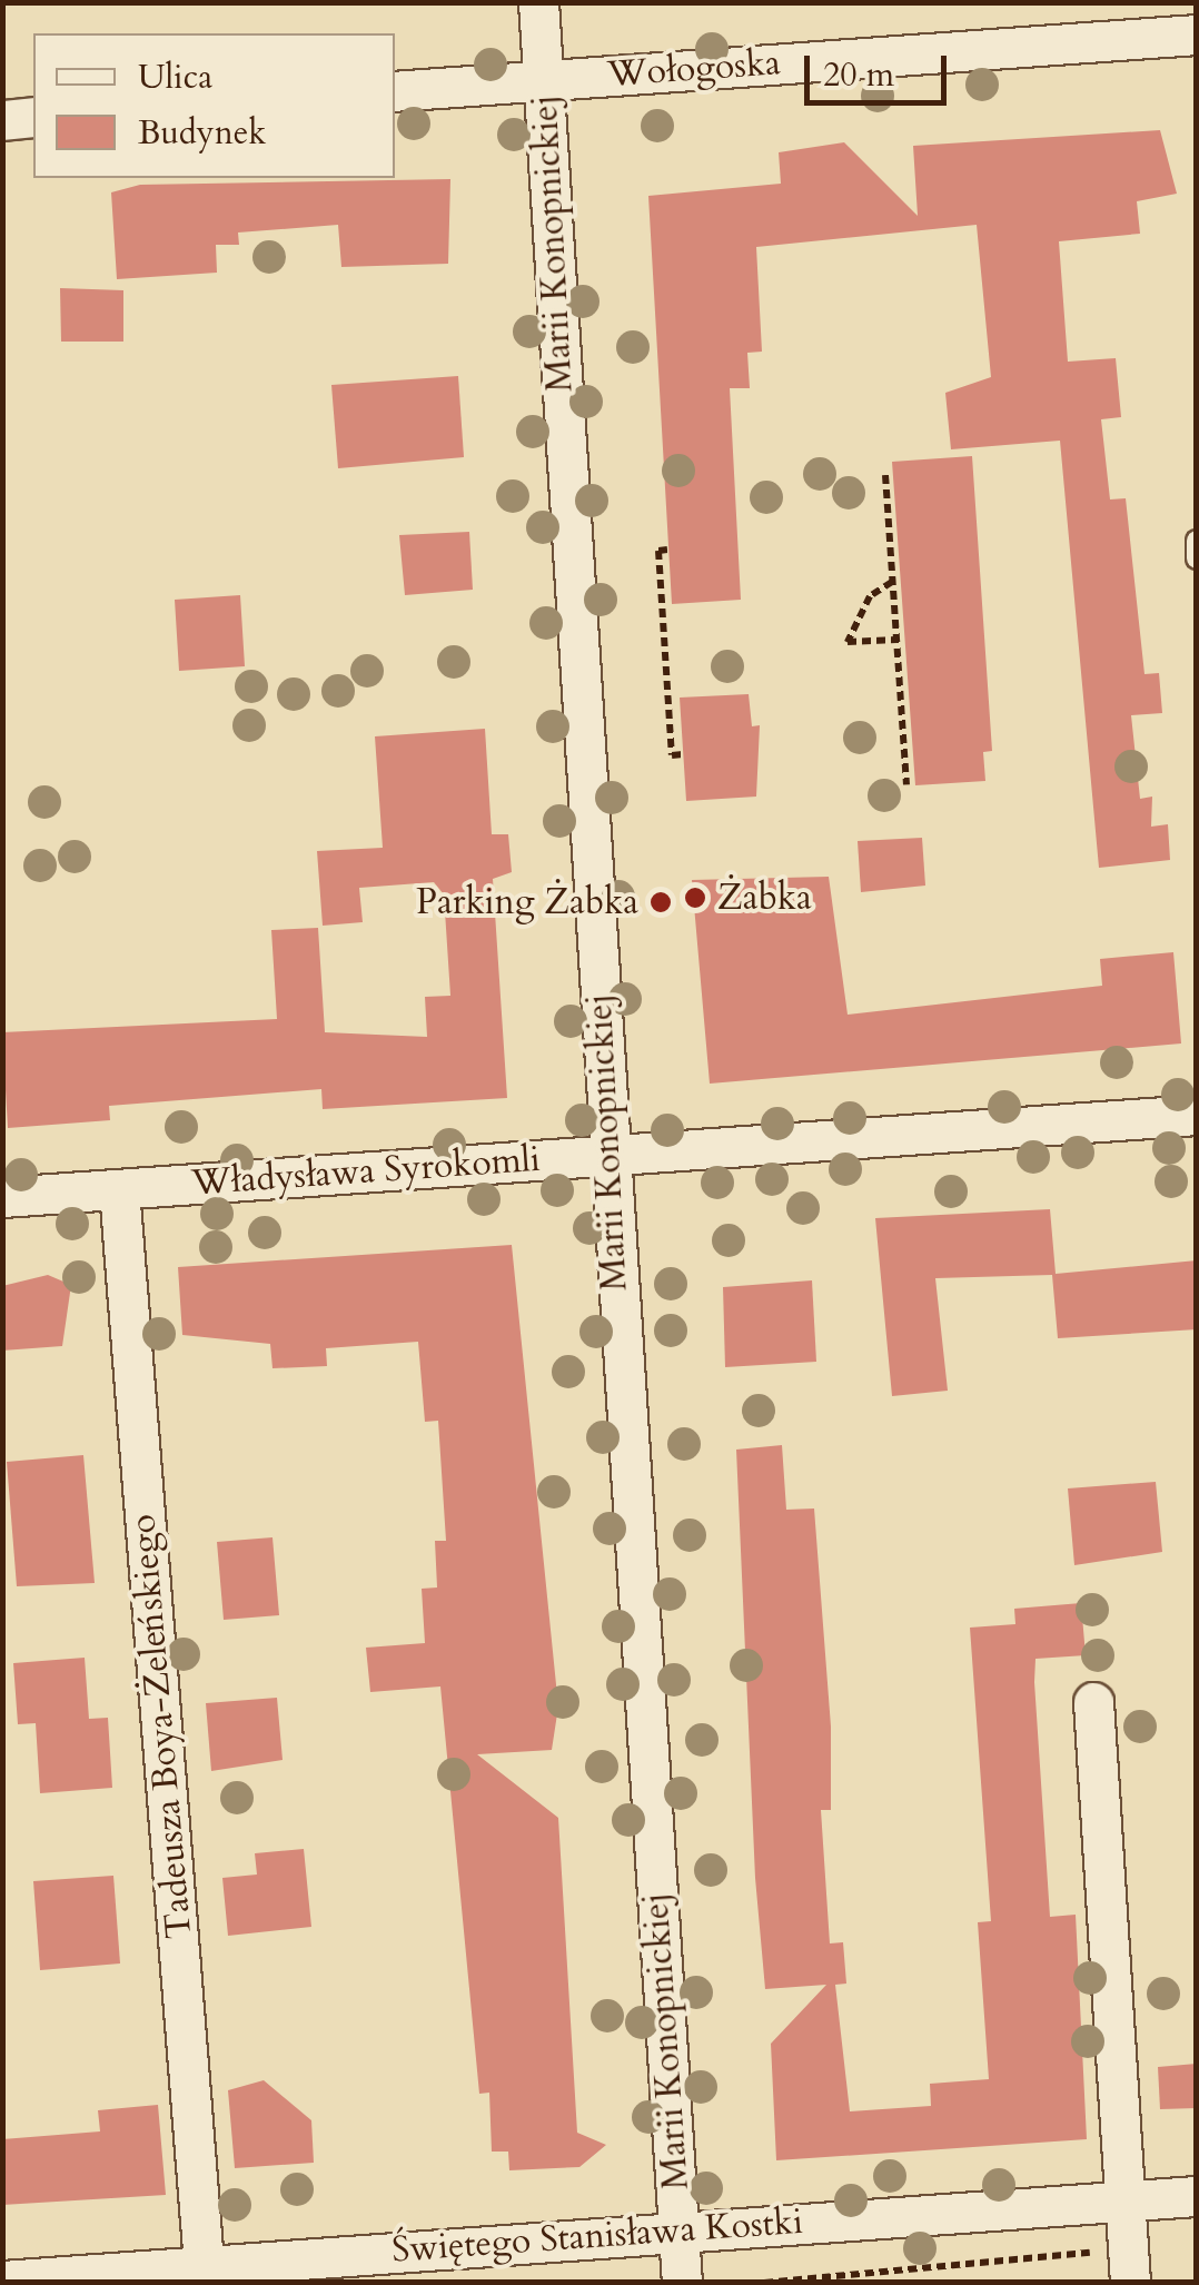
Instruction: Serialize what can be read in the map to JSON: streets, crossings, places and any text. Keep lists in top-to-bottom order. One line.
{"streets":{"street":["Wołogoska","Marii Konopnickiej","Władysława Syrokomli","Tadeusza Boya-Żeleńskiego","Świętego Stanisława Kostki"]},"crossings":[["Wołogoska","Marii Konopnickiej"],["Marii Konopnickiej","Władysława Syrokomli"],["Marii Konopnickiej","Świętego Stanisława Kostki"],["Władysława Syrokomli","Tadeusza Boya-Żeleńskiego"],["Tadeusza Boya-Żeleńskiego","Świętego Stanisława Kostki"]],"places":["Żabka","Parking Żabka"],"legend":["Ulica","Budynek"],"scale_bar":"20 m"}
